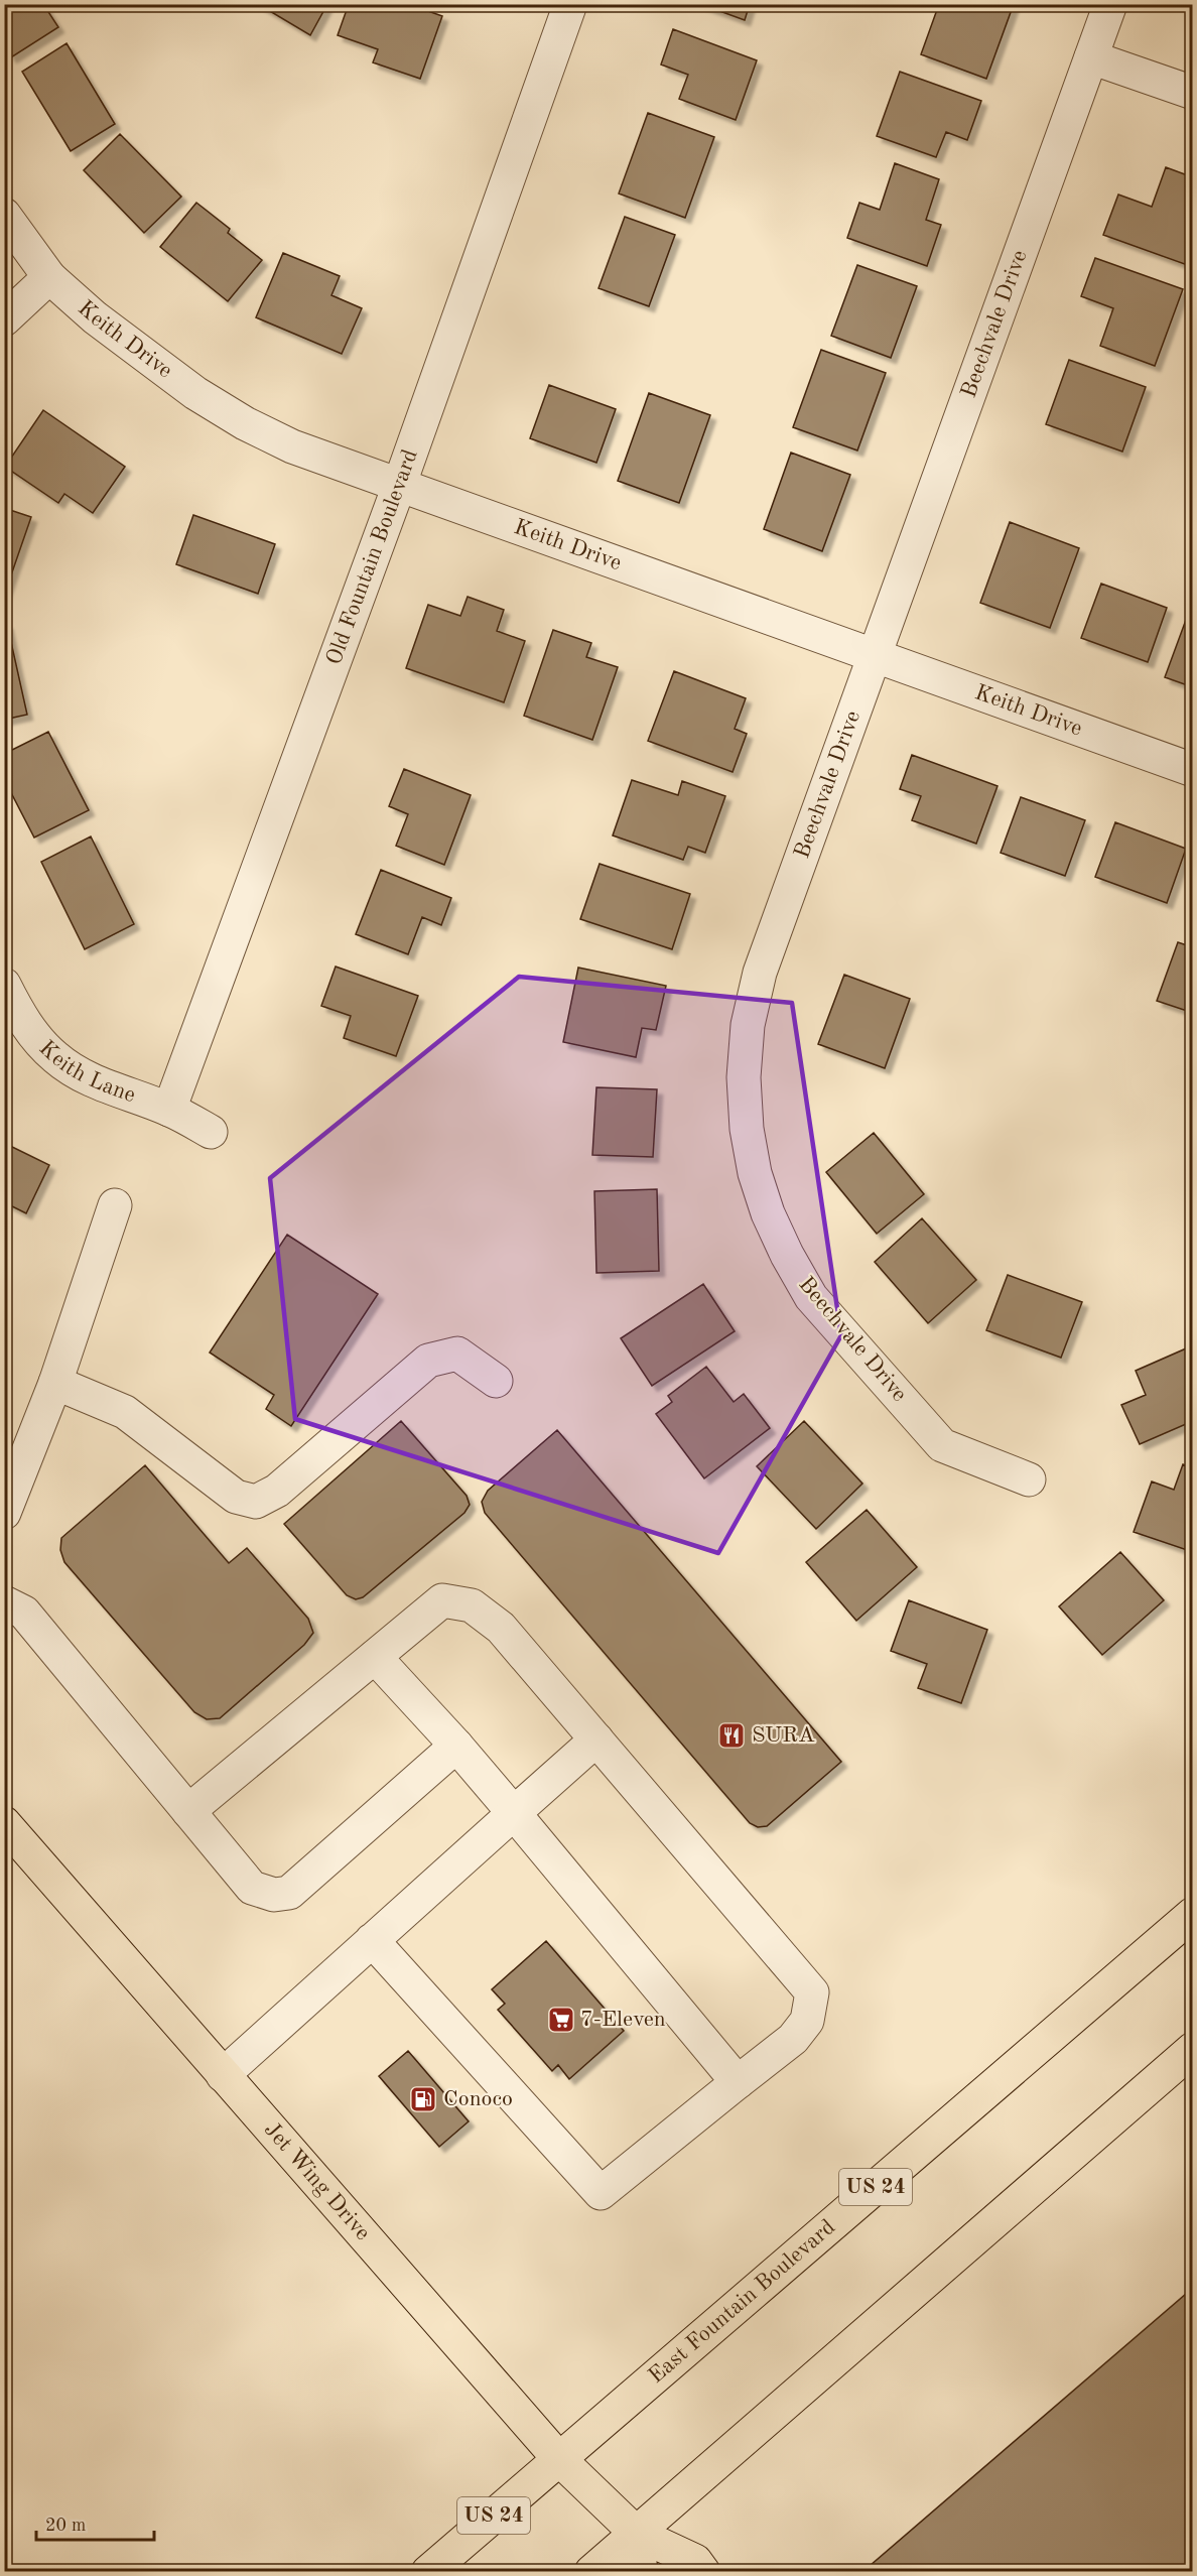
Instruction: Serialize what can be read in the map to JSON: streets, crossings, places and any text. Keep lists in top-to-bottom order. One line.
{"streets":{"main road":["Jet Wing Drive","US 24","East Fountain Boulevard"],"street":["Beechvale Drive","Keith Drive","Old Fountain Boulevard","Keith Lane"]},"crossings":[["Beechvale Drive","Keith Drive"],["Keith Drive","Old Fountain Boulevard"],["Old Fountain Boulevard","Keith Lane"],["Jet Wing Drive","East Fountain Boulevard"]],"places":{"restaurant":["SURA"],"supermarket":["7-Eleven"],"fuel station":["Conoco"]},"scale_bar":"20 m"}
